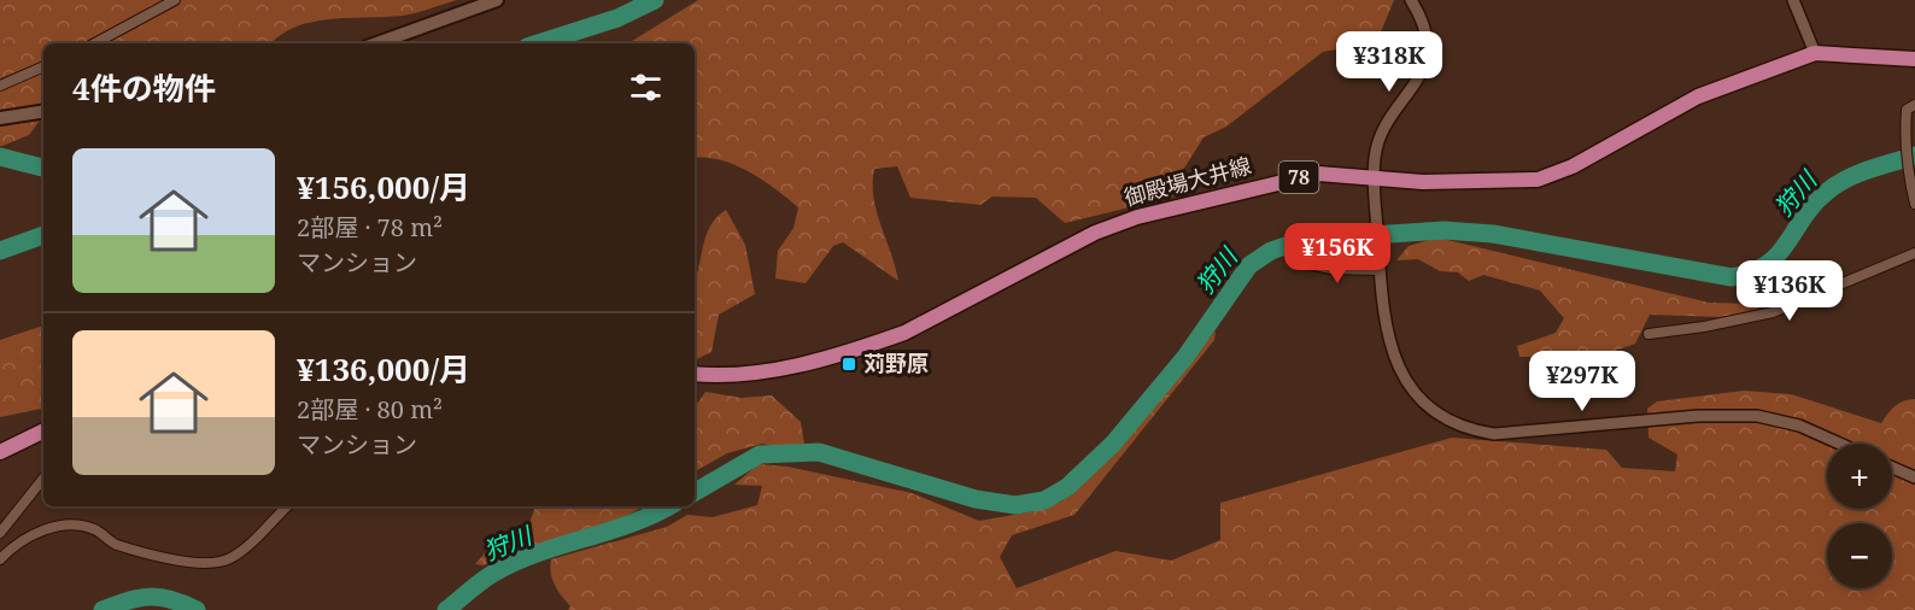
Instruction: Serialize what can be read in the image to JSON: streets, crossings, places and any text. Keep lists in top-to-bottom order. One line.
{"streets":{"main road":["78","御殿場大井線"]},"water":["狩川"],"places":{"transit":["苅野原"]},"page":{"price":["¥318K","¥156K","¥136K","¥297K"],"heading":"4件の物件","list":[{"name":"¥156,000/月","note":"2部屋 · 78 m² · マンション"},{"name":"¥136,000/月","note":"2部屋 · 80 m² · マンション"}],"map_buttons":["+","−"]}}
